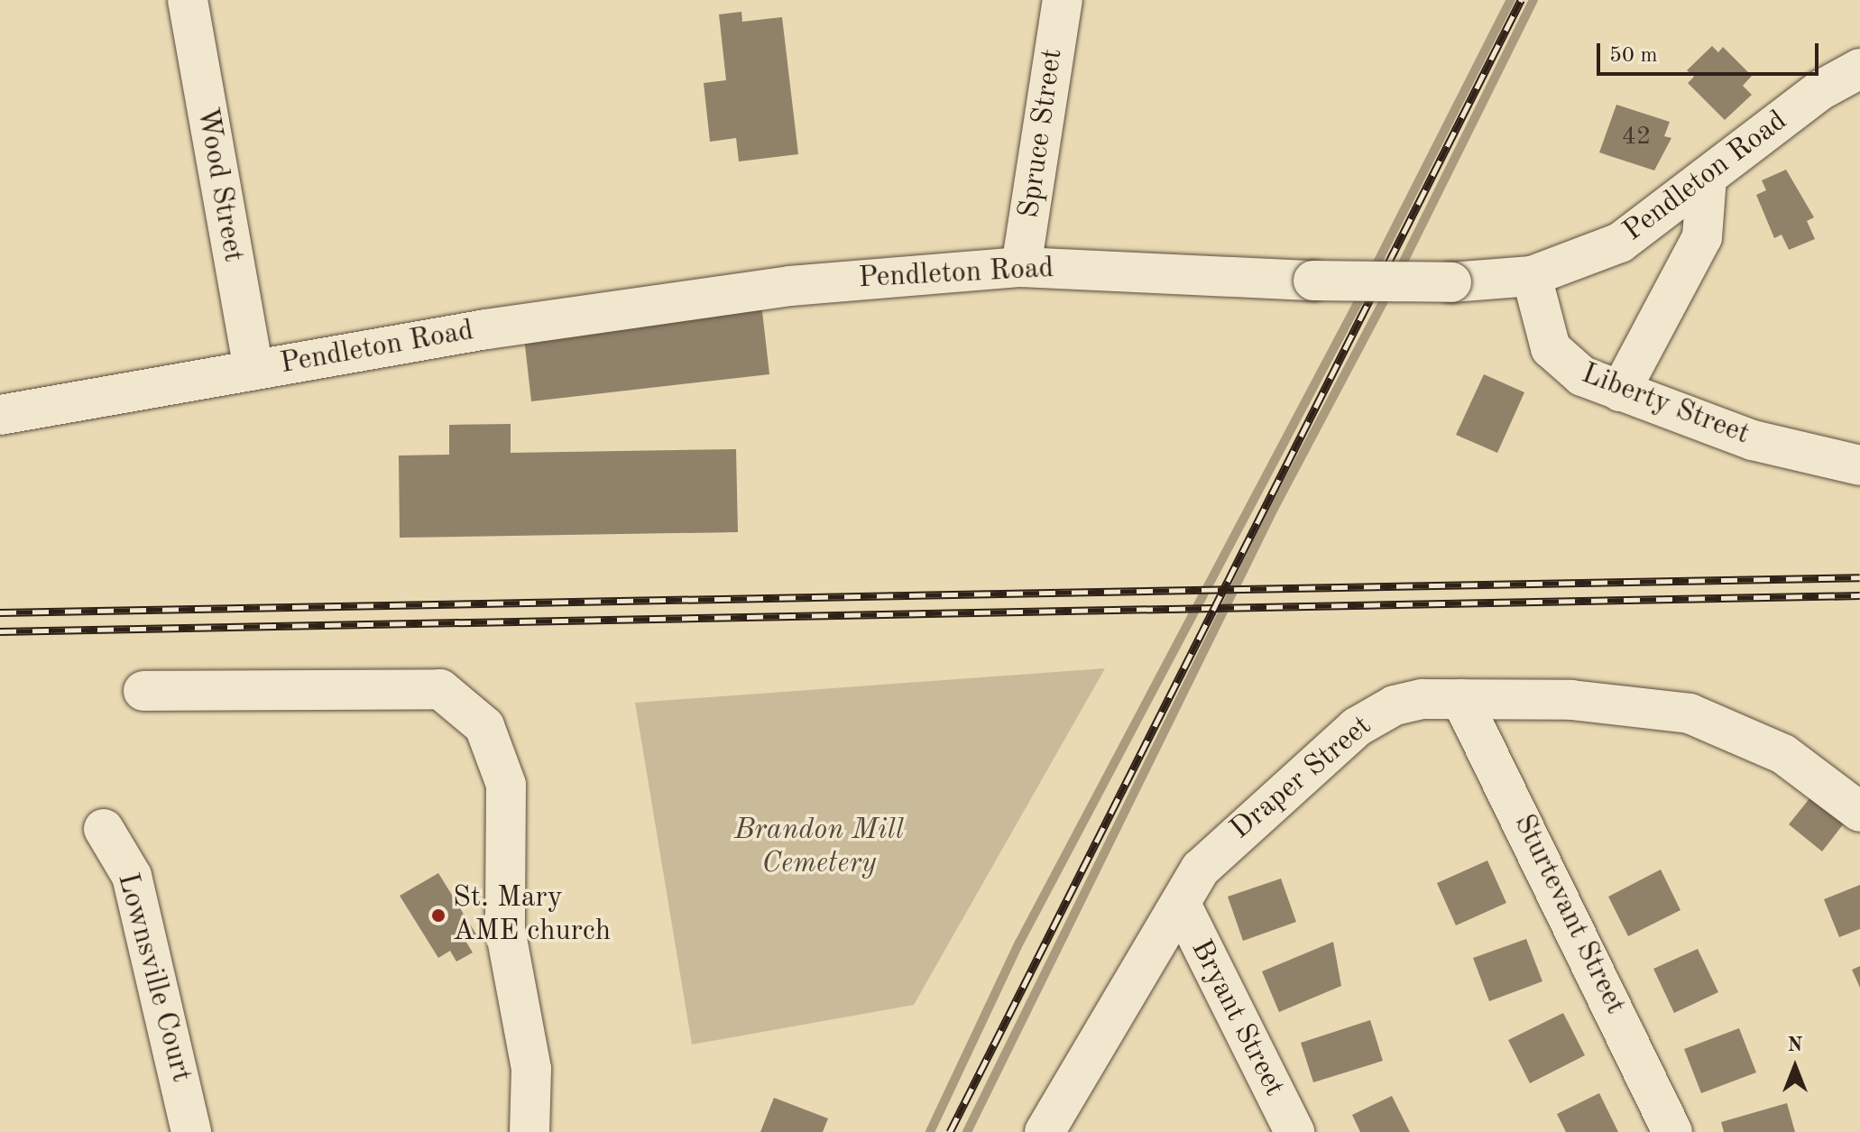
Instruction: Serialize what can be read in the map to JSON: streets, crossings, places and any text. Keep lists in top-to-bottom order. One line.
{"streets":{"street":["Spruce Street","Pendleton Road","Wood Street","Liberty Street","Draper Street","Sturtevant Street","Lownsville Court","Bryant Street"]},"crossings":[["Spruce Street","Pendleton Road"],["Pendleton Road","Wood Street"],["Pendleton Road","Liberty Street"],["Draper Street","Sturtevant Street"],["Draper Street","Bryant Street"]],"parks":["Brandon Mill Cemetery"],"places":["St. Mary AME church"],"house_numbers":["42"],"scale_bar":"50 m","north":"top"}
